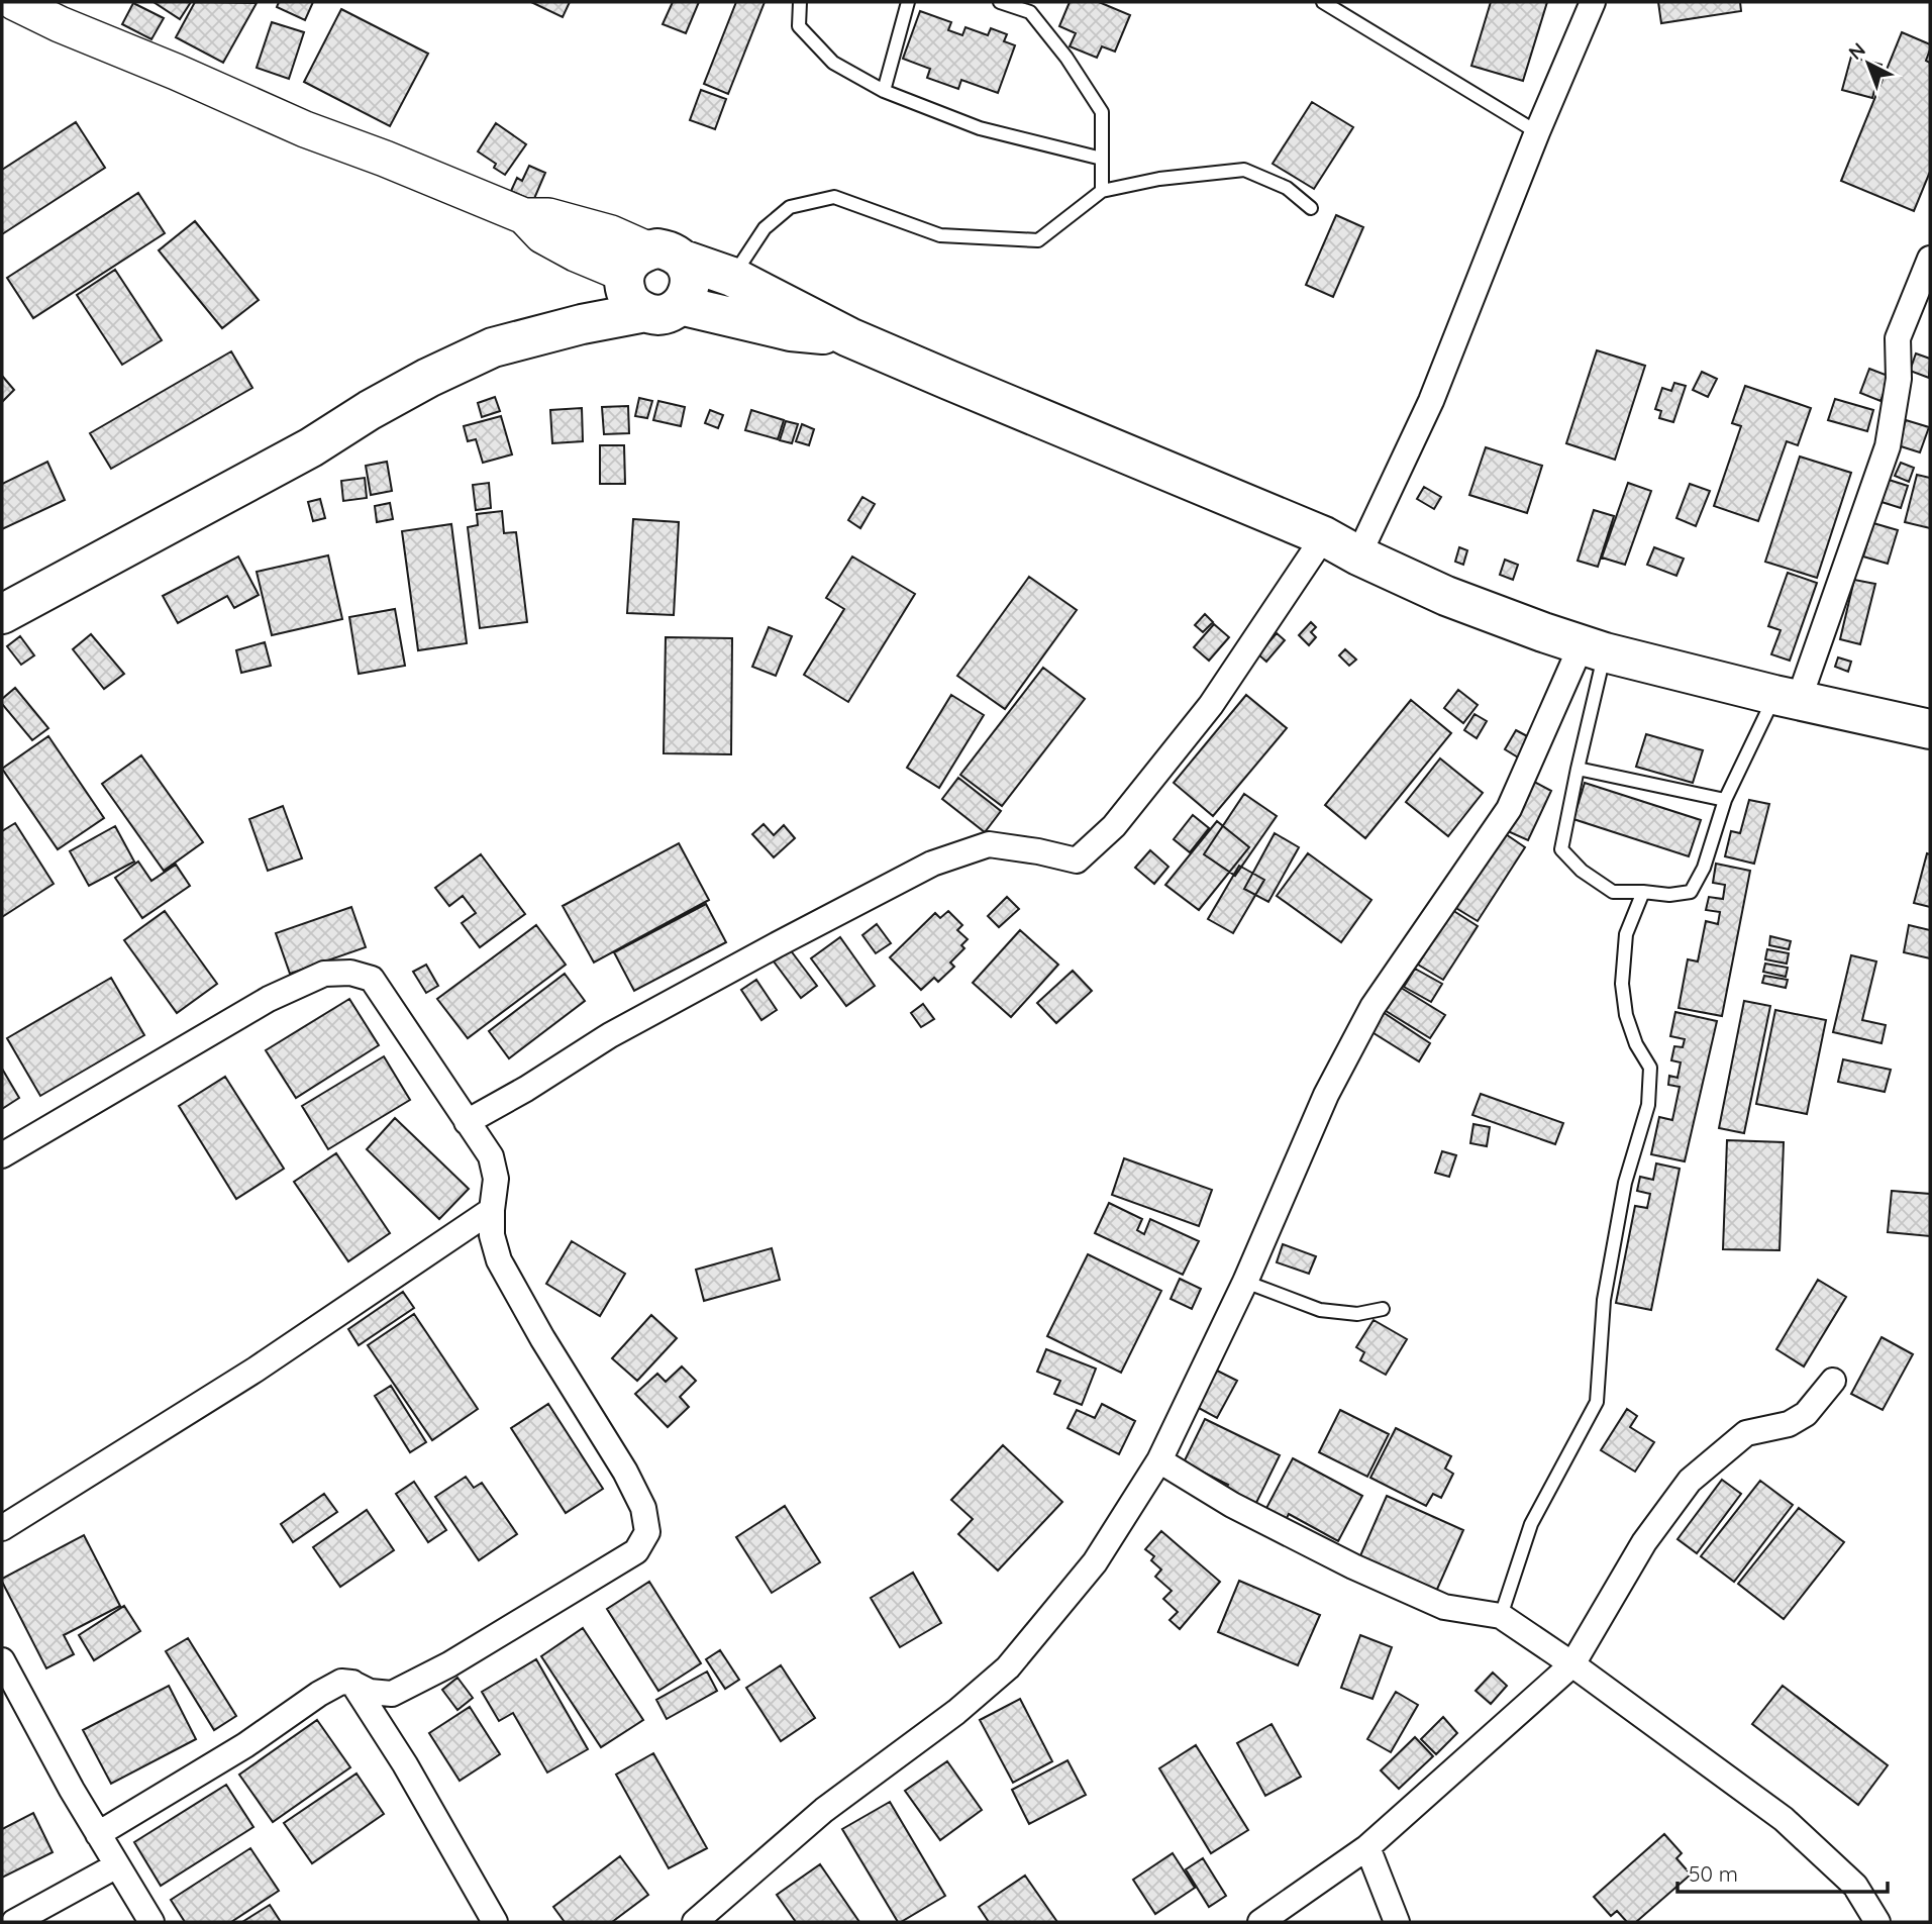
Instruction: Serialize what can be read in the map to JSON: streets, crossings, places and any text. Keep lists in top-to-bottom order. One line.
{"scale_bar":"50 m","north":"top left"}
